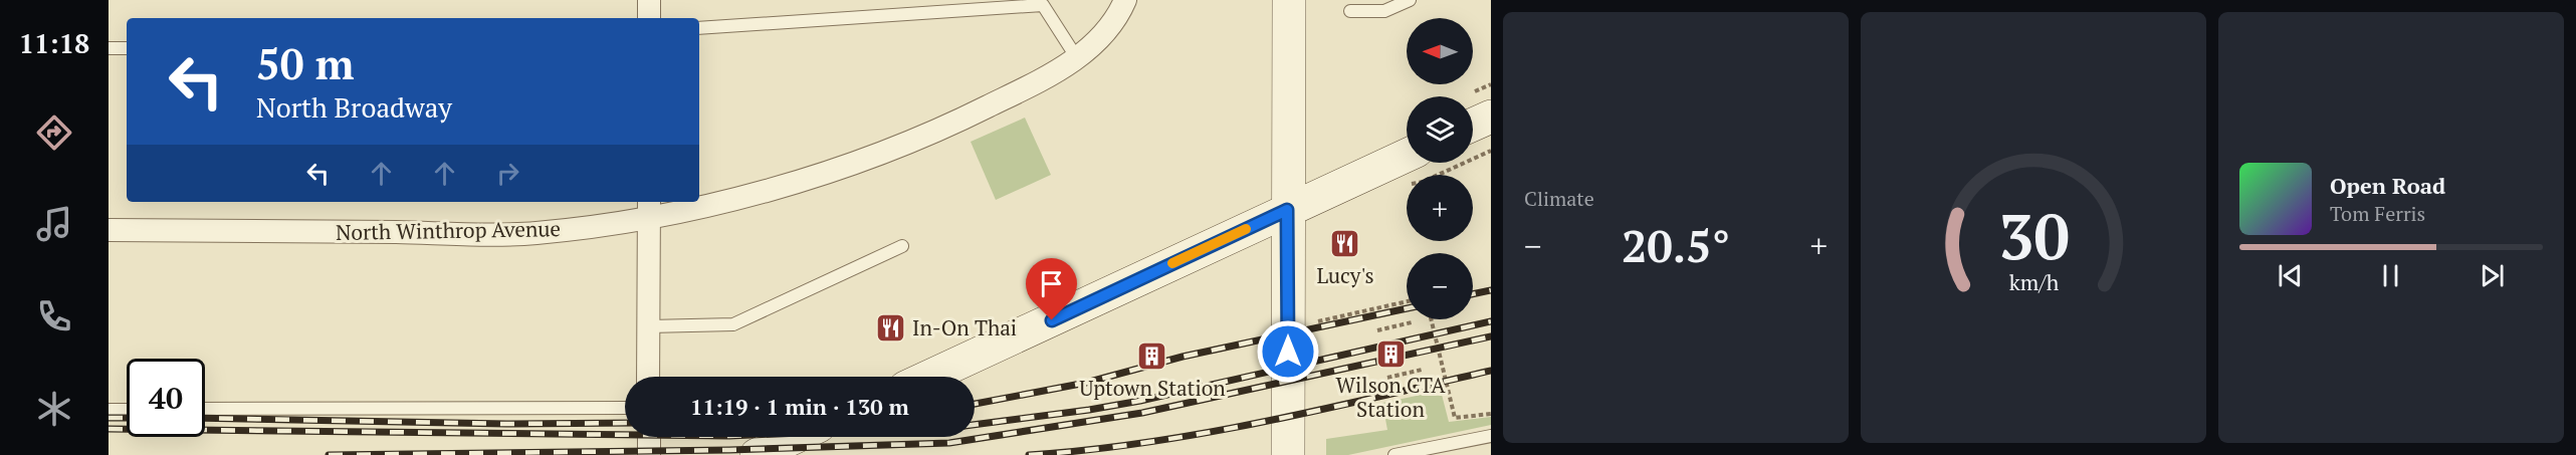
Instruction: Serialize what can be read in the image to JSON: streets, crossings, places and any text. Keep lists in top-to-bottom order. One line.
{"streets":{"street":["North Winthrop Avenue"]},"places":{"restaurant":["Lucy's","In-On Thai"],"building":["Wilson CTA Station","Uptown Station"]},"north":"left","page":{"tabs":"11:18","tile":"Climate","map_buttons":["+","−"],"turn":["50 m","North Broadway"],"song":["Open Road","Tom Ferris"],"heat":["−","20.5°","+"],"limit":"40","trip":"11:19 · 1 min · 130 m","gauge":["30","km/h"]}}
